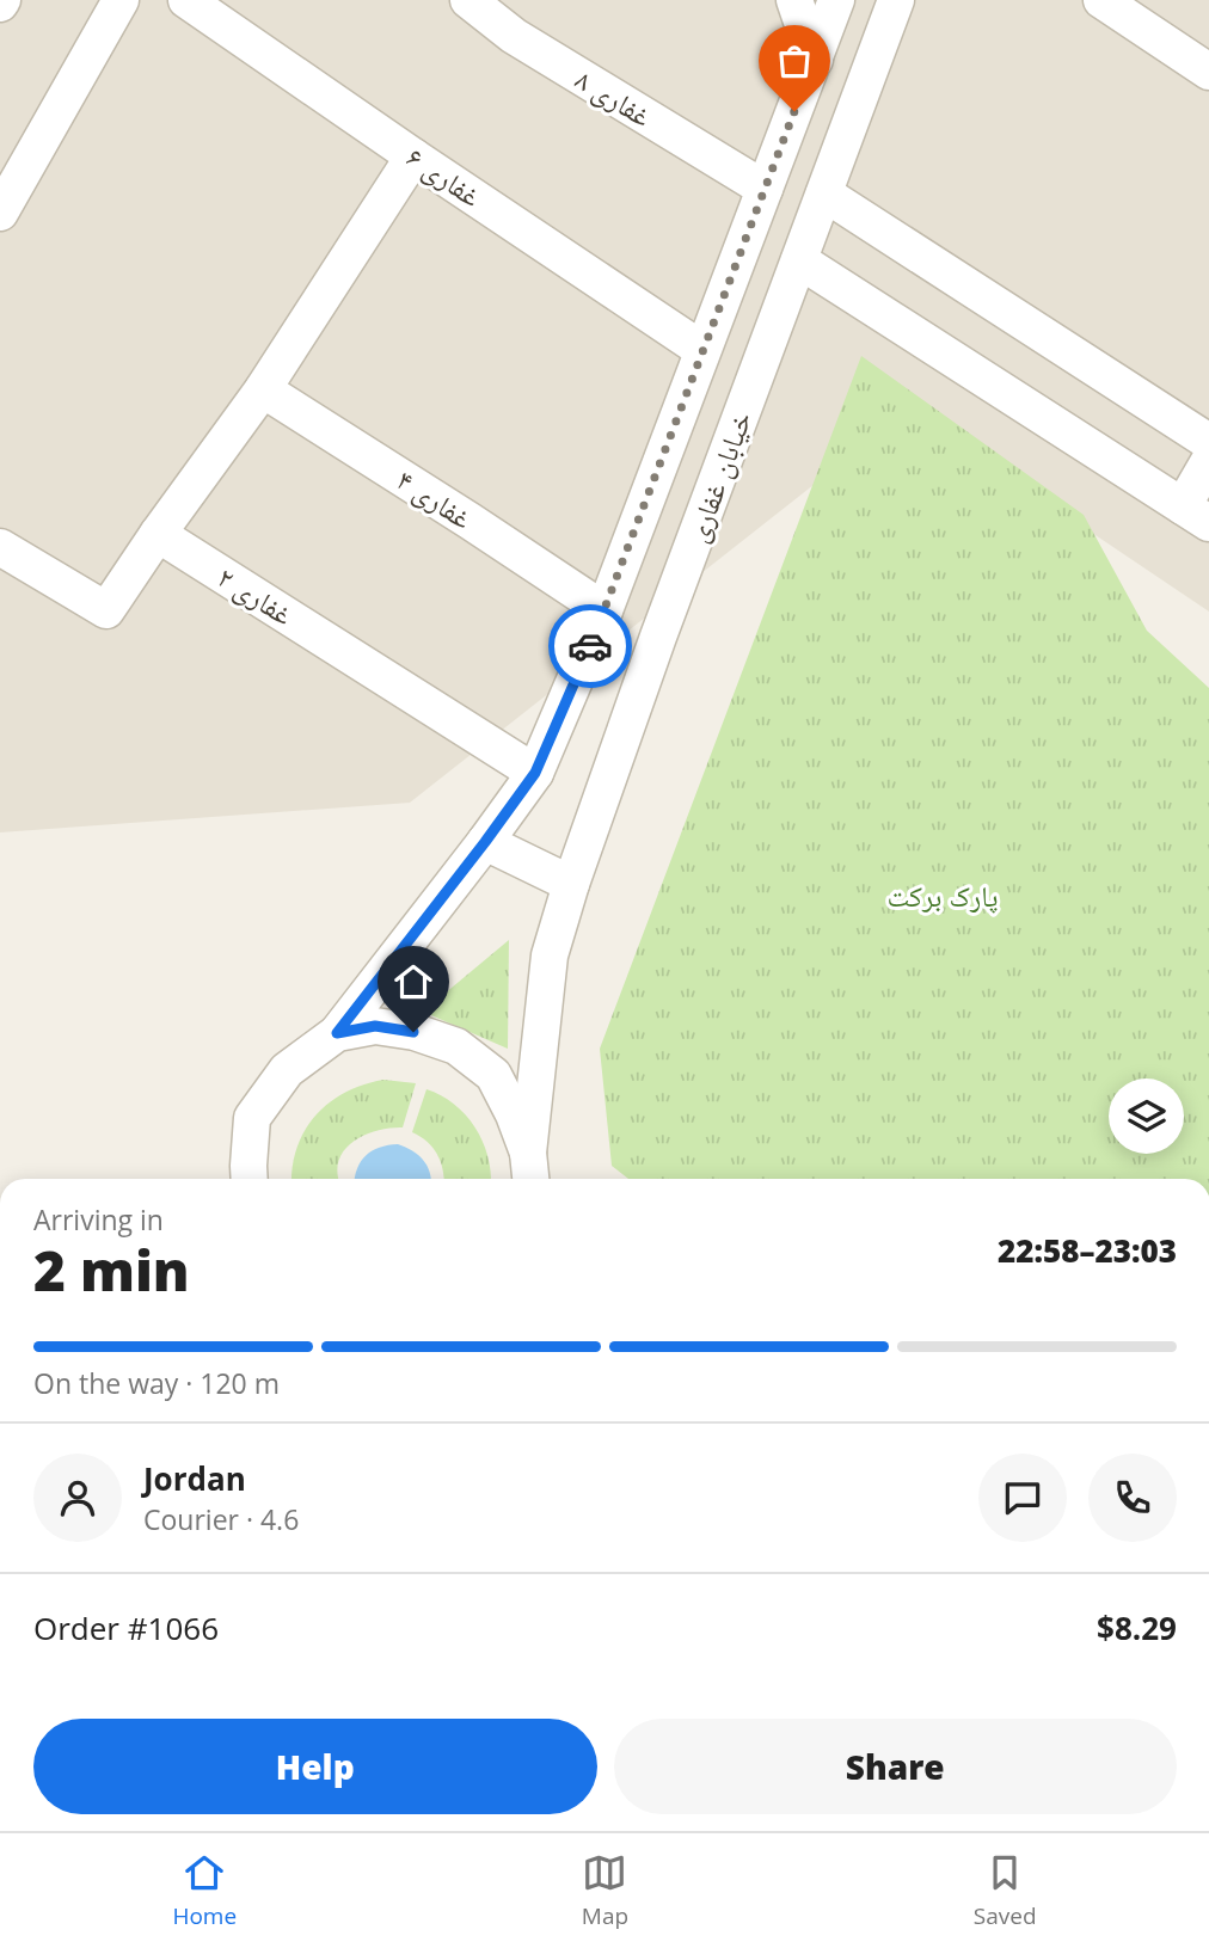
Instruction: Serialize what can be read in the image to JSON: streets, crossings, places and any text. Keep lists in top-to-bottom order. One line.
{"streets":{"street":["غفاری ۸","غفاری ۶","خیابان غفاری","غفاری ۴","غفاری ۲"]},"crossings":[["غفاری ۸","خیابان غفاری"],["غفاری ۶","خیابان غفاری"],["خیابان غفاری","غفاری ۴"],["خیابان غفاری","غفاری ۲"]],"parks":["پارک برکت"],"page":{"heading":["2 min","Arriving in","22:58–23:03"],"panel":["Jordan","Courier · 4.6","Order #1066","$8.29"],"bar":"On the way · 120 m","buttons":["Help","Share"],"tabs":["Home","Map","Saved"]}}
